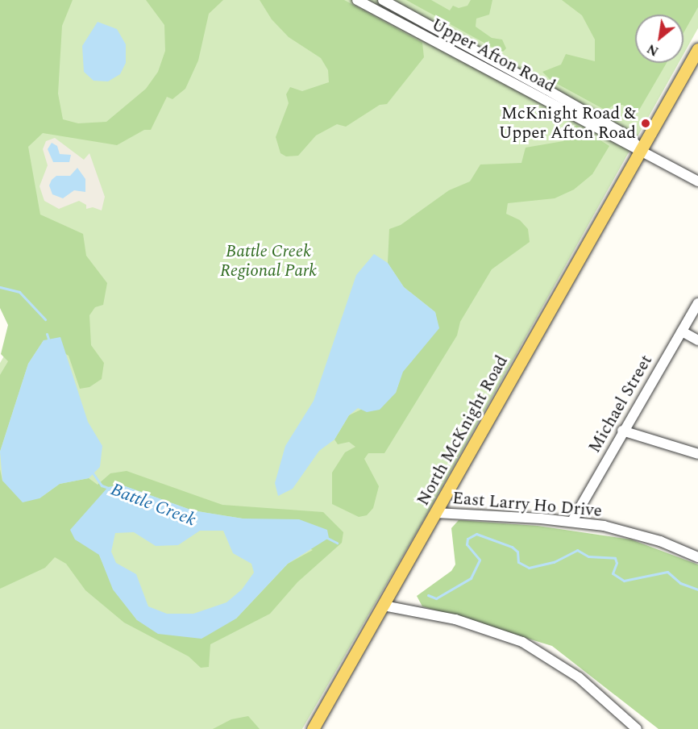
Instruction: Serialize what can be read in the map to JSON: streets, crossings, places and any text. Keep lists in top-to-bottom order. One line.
{"streets":{"main road":["North McKnight Road"],"street":["Upper Afton Road","Michael Street","East Larry Ho Drive"]},"crossings":[["Upper Afton Road","North McKnight Road"],["Michael Street","East Larry Ho Drive"],["North McKnight Road","East Larry Ho Drive"]],"water":["Battle Creek"],"parks":["Battle Creek Regional Park"],"places":["McKnight Road & Upper Afton Road"],"north":"bottom left"}
